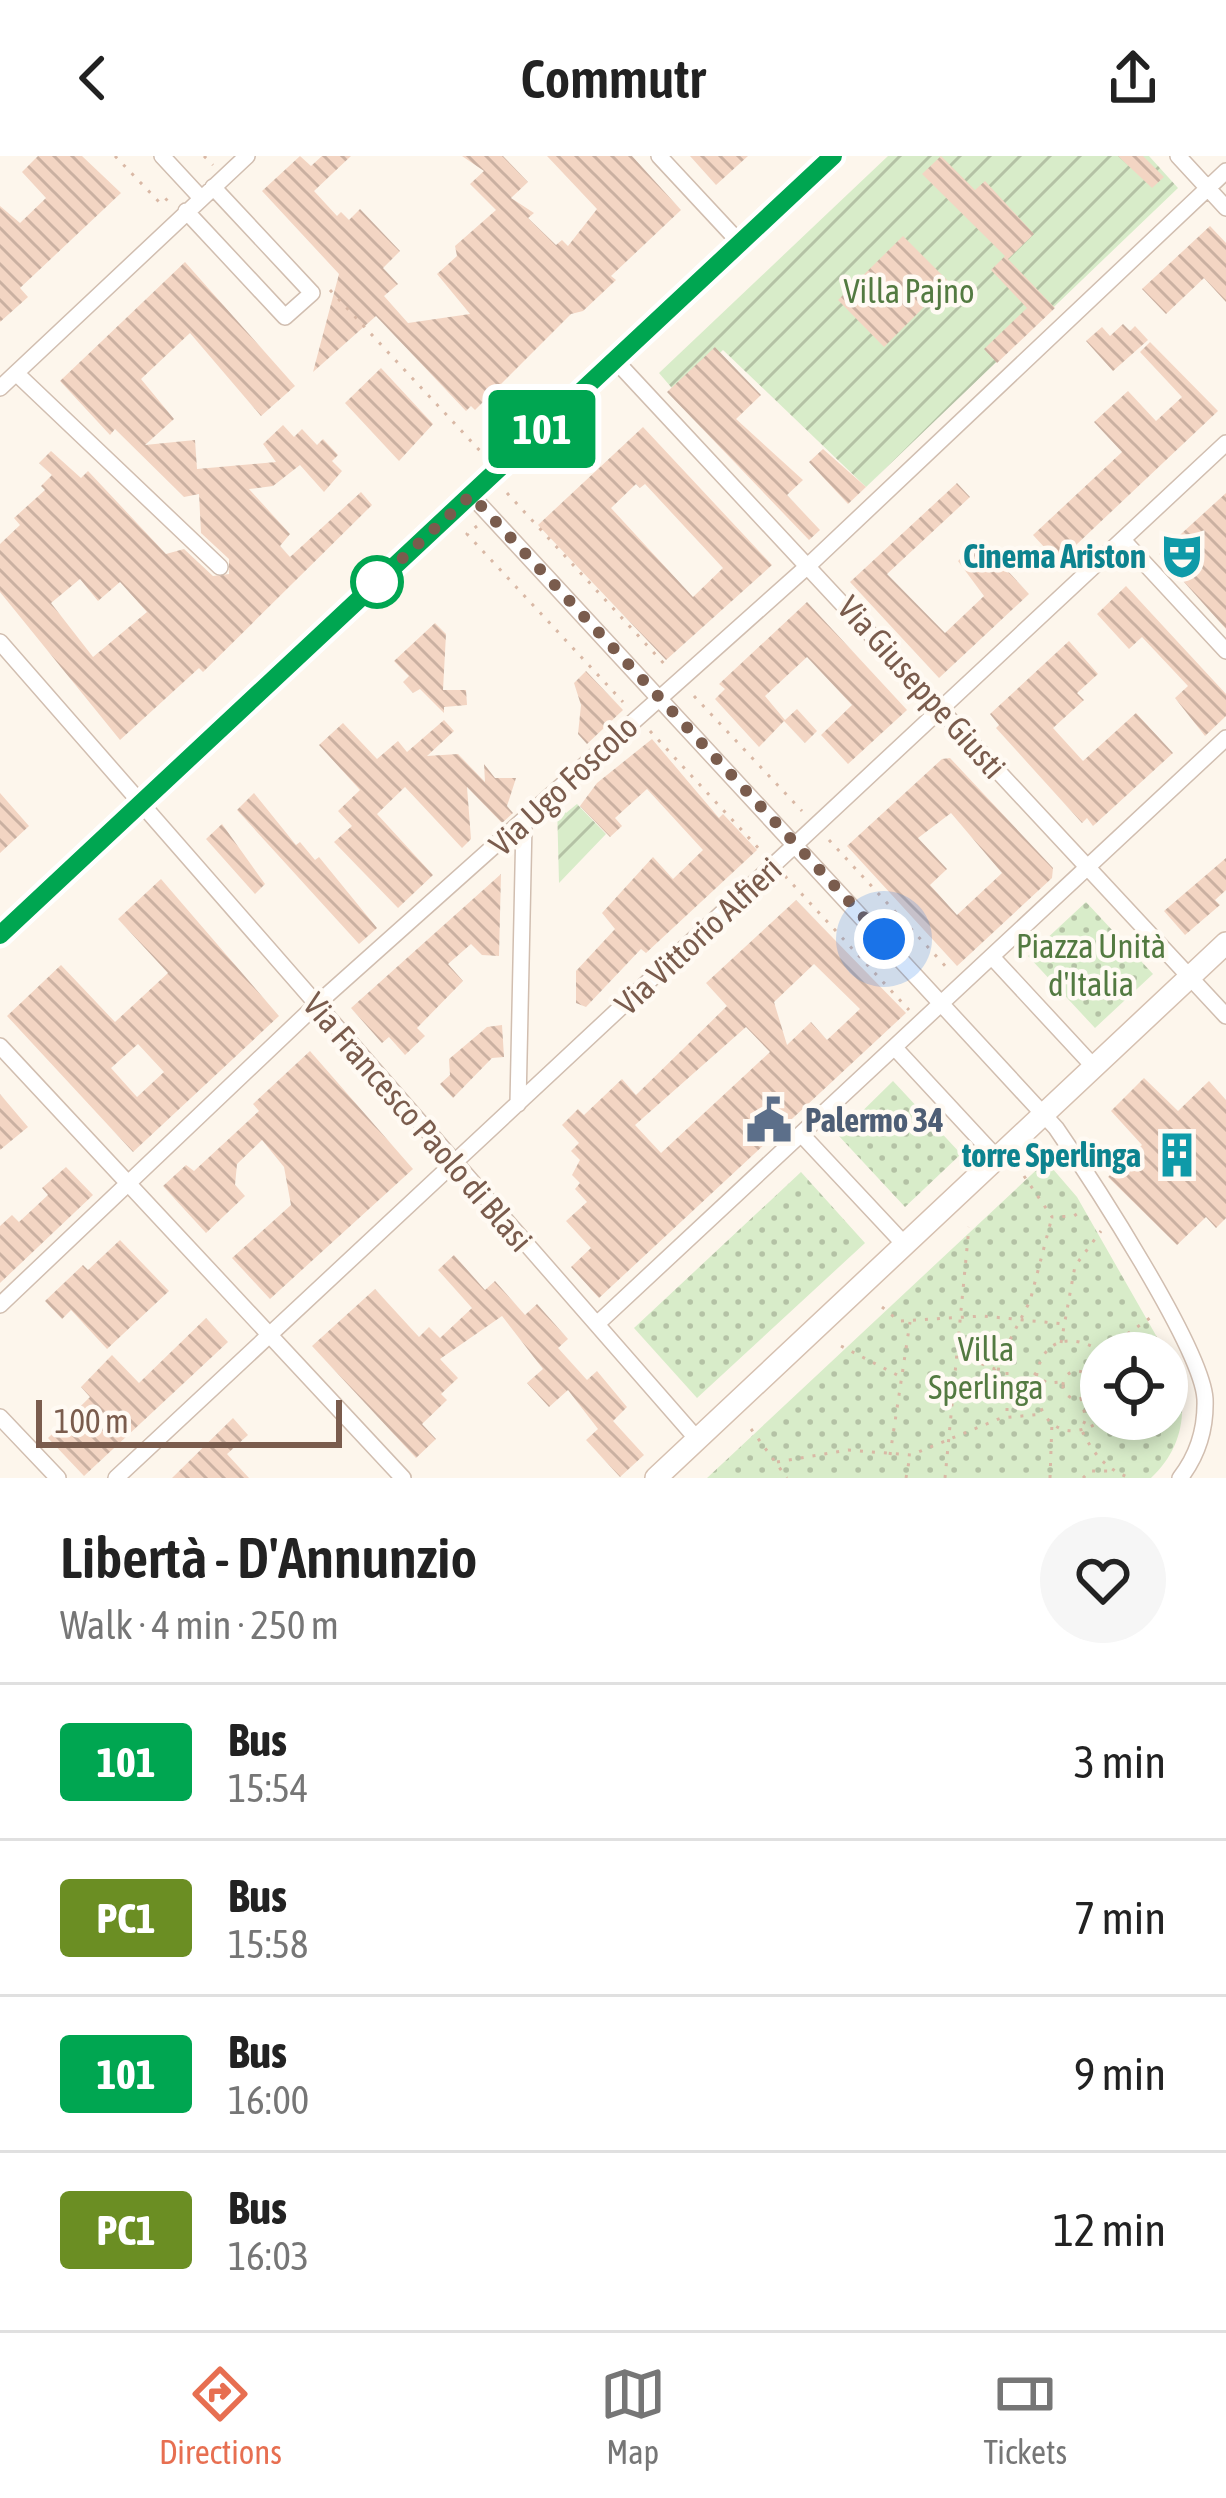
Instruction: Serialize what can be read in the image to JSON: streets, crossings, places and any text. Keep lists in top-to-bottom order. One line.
{"streets":{"street":["Via Giuseppe Giusti","Via Ugo Foscolo","Via Vittorio Alfieri","Via Francesco Paolo di Blasi"]},"crossings":[["Via Giuseppe Giusti","Via Ugo Foscolo"],["Via Giuseppe Giusti","Via Vittorio Alfieri"],["Via Ugo Foscolo","Via Francesco Paolo di Blasi"],["Via Vittorio Alfieri","Via Francesco Paolo di Blasi"]],"parks":["Villa Pajno","Piazza Unità d'Italia","Villa Sperlinga"],"places":{"theatre":["Cinema Ariston"],"public building":["Palermo 34"],"building":["torre Sperlinga"]},"lines":["bus line 101"],"scale_bar":"100 m","page":{"header":"Commutr","on_map":"101","scale":"100 m","heading":["Libertà - D'Annunzio","Walk · 4 min · 250 m"],"list":[{"mark":"101","name":"Bus","note":"15:54","value":"3 min"},{"mark":"PC1","name":"Bus","note":"15:58","value":"7 min"},{"mark":"101","name":"Bus","note":"16:00","value":"9 min"},{"mark":"PC1","name":"Bus","note":"16:03","value":"12 min"}],"tabs":["Directions","Map","Tickets"]}}
